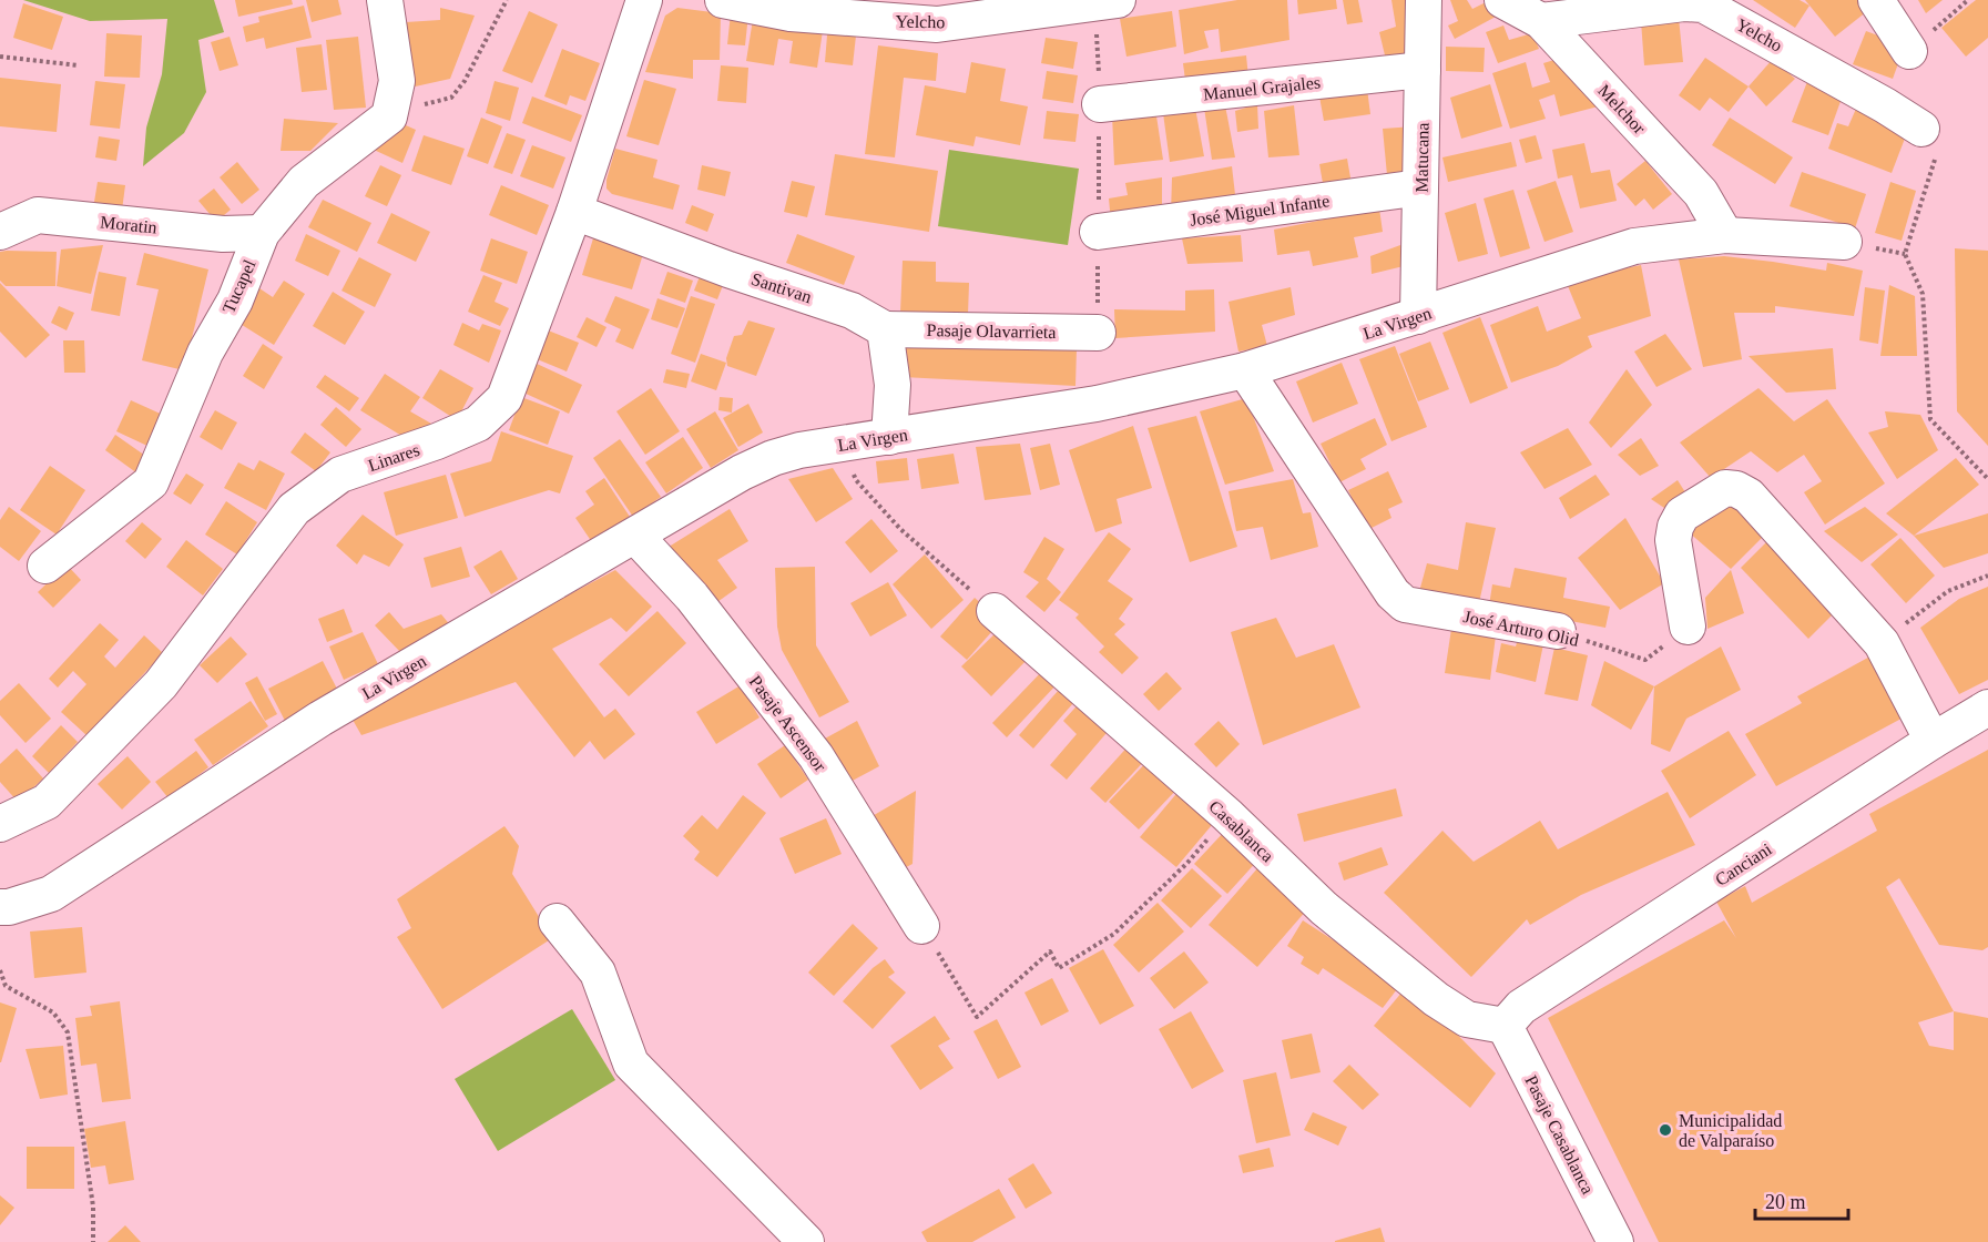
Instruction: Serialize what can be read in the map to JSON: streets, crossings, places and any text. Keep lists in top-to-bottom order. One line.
{"streets":{"street":["Yelcho","Manuel Grajales","Melchor","Matucana","José Miguel Infante","Moratin","Tucapel","Santivan","La Virgen","Pasaje Olavarrieta","Linares","José Arturo Olid","Pasaje Ascensor","Casablanca","Canciani","Pasaje Casablanca"]},"crossings":[["Yelcho","Melchor"],["Manuel Grajales","Matucana"],["Melchor","La Virgen"],["Matucana","José Miguel Infante"],["Matucana","La Virgen"],["Moratin","Tucapel"],["Santivan","Pasaje Olavarrieta"],["Santivan","Linares"],["La Virgen","José Arturo Olid"],["La Virgen","Pasaje Ascensor"],["Casablanca","Canciani"],["Casablanca","Pasaje Casablanca"],["Canciani","Pasaje Casablanca"]],"places":["Municipalidad de Valparaíso"],"scale_bar":"20 m"}
